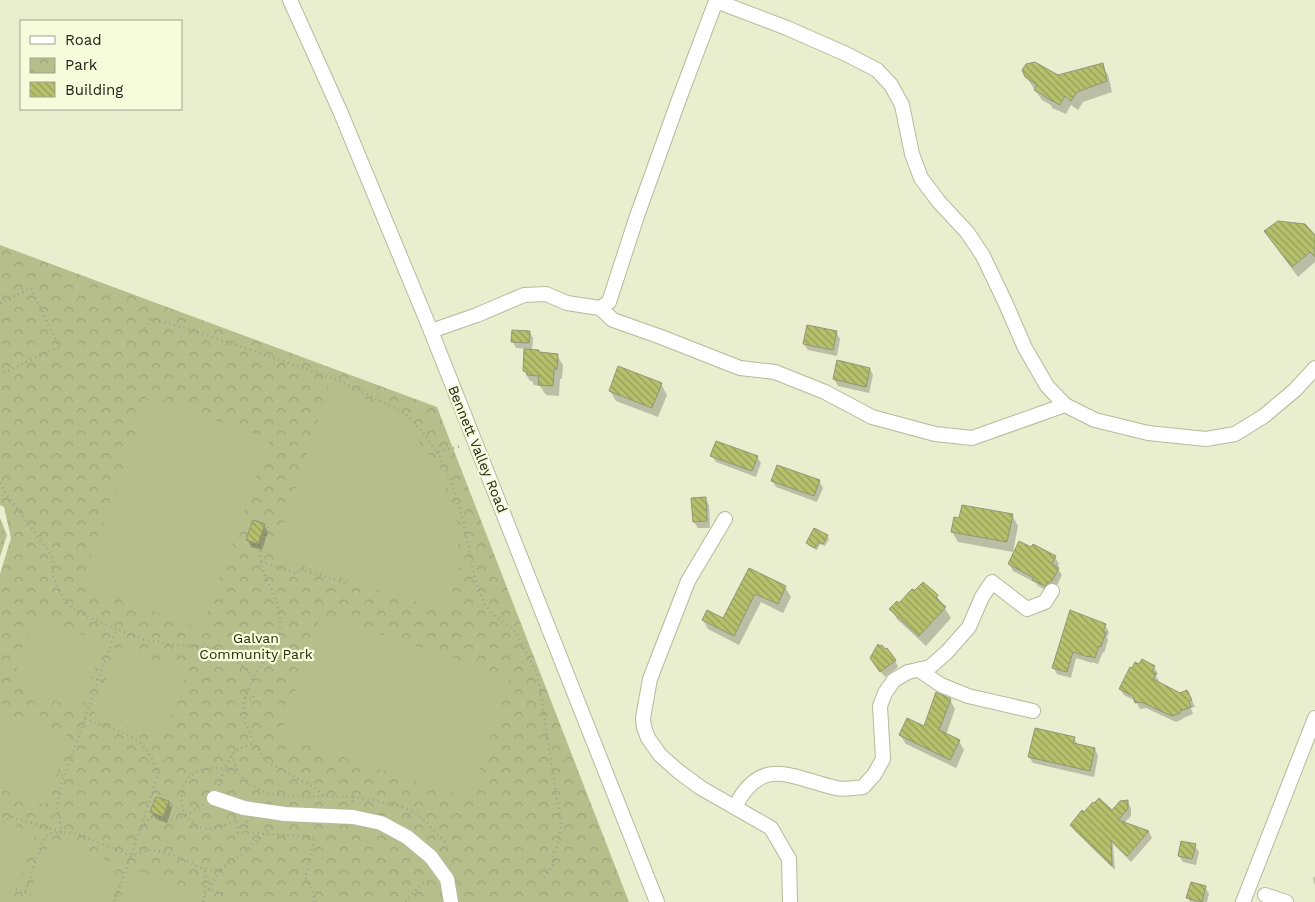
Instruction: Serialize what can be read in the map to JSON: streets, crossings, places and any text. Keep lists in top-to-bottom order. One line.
{"streets":{"street":["Bennett Valley Road"]},"parks":["Galvan Community Park"],"legend":["Road","Park","Building"]}
